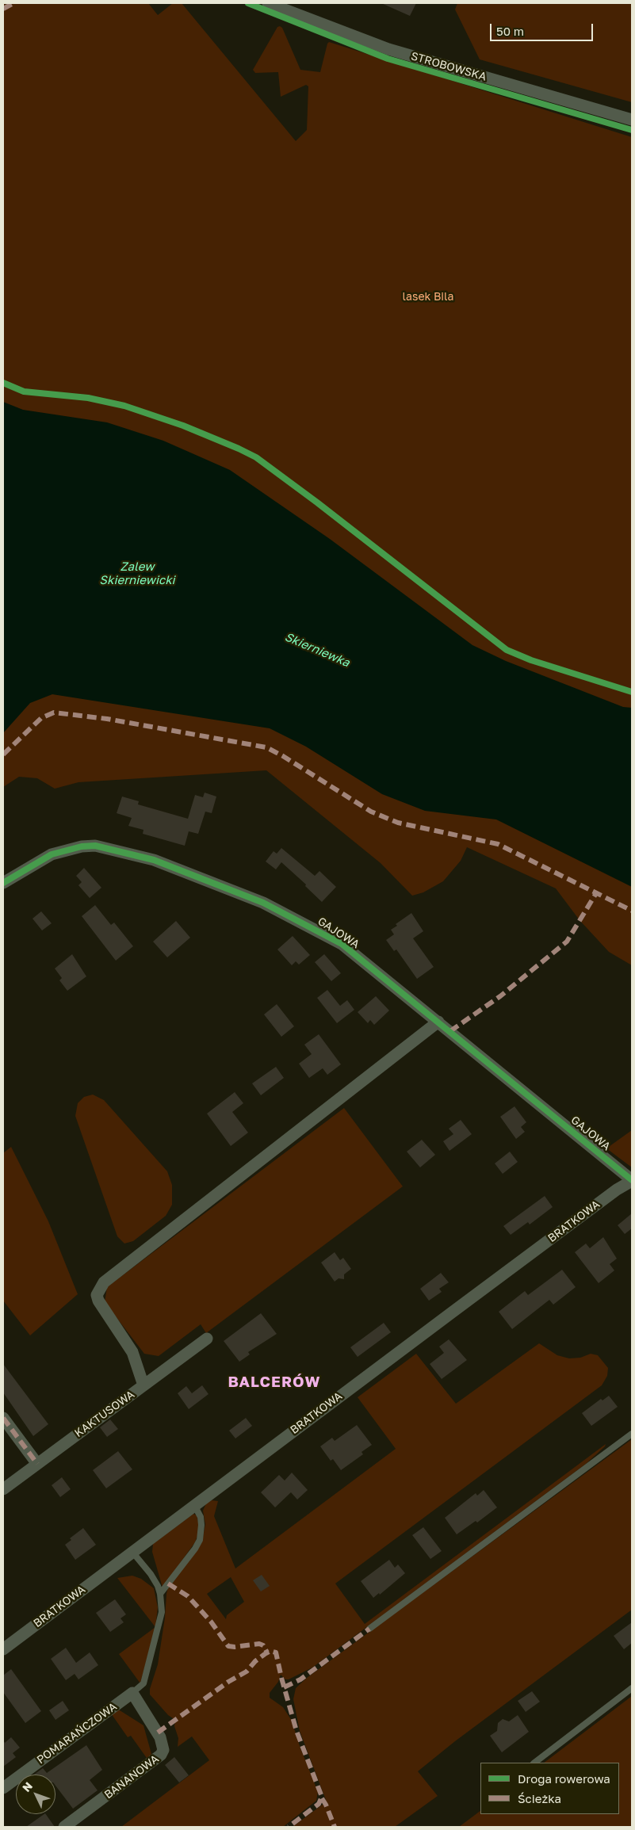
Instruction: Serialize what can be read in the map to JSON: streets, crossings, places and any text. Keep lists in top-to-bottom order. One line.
{"streets":{"street":["STROBOWSKA","GAJOWA","BRATKOWA","KAKTUSOWA","POMARAŃCZOWA","BANANOWA"]},"crossings":[["GAJOWA","BRATKOWA"],["POMARAŃCZOWA","BANANOWA"]],"districts":["BALCERÓW"],"water":["Zalew Skierniewicki","Skierniewka"],"parks":["lasek Bila"],"legend":["Droga rowerowa","Ścieżka"],"scale_bar":"50 m","north":"top left"}
